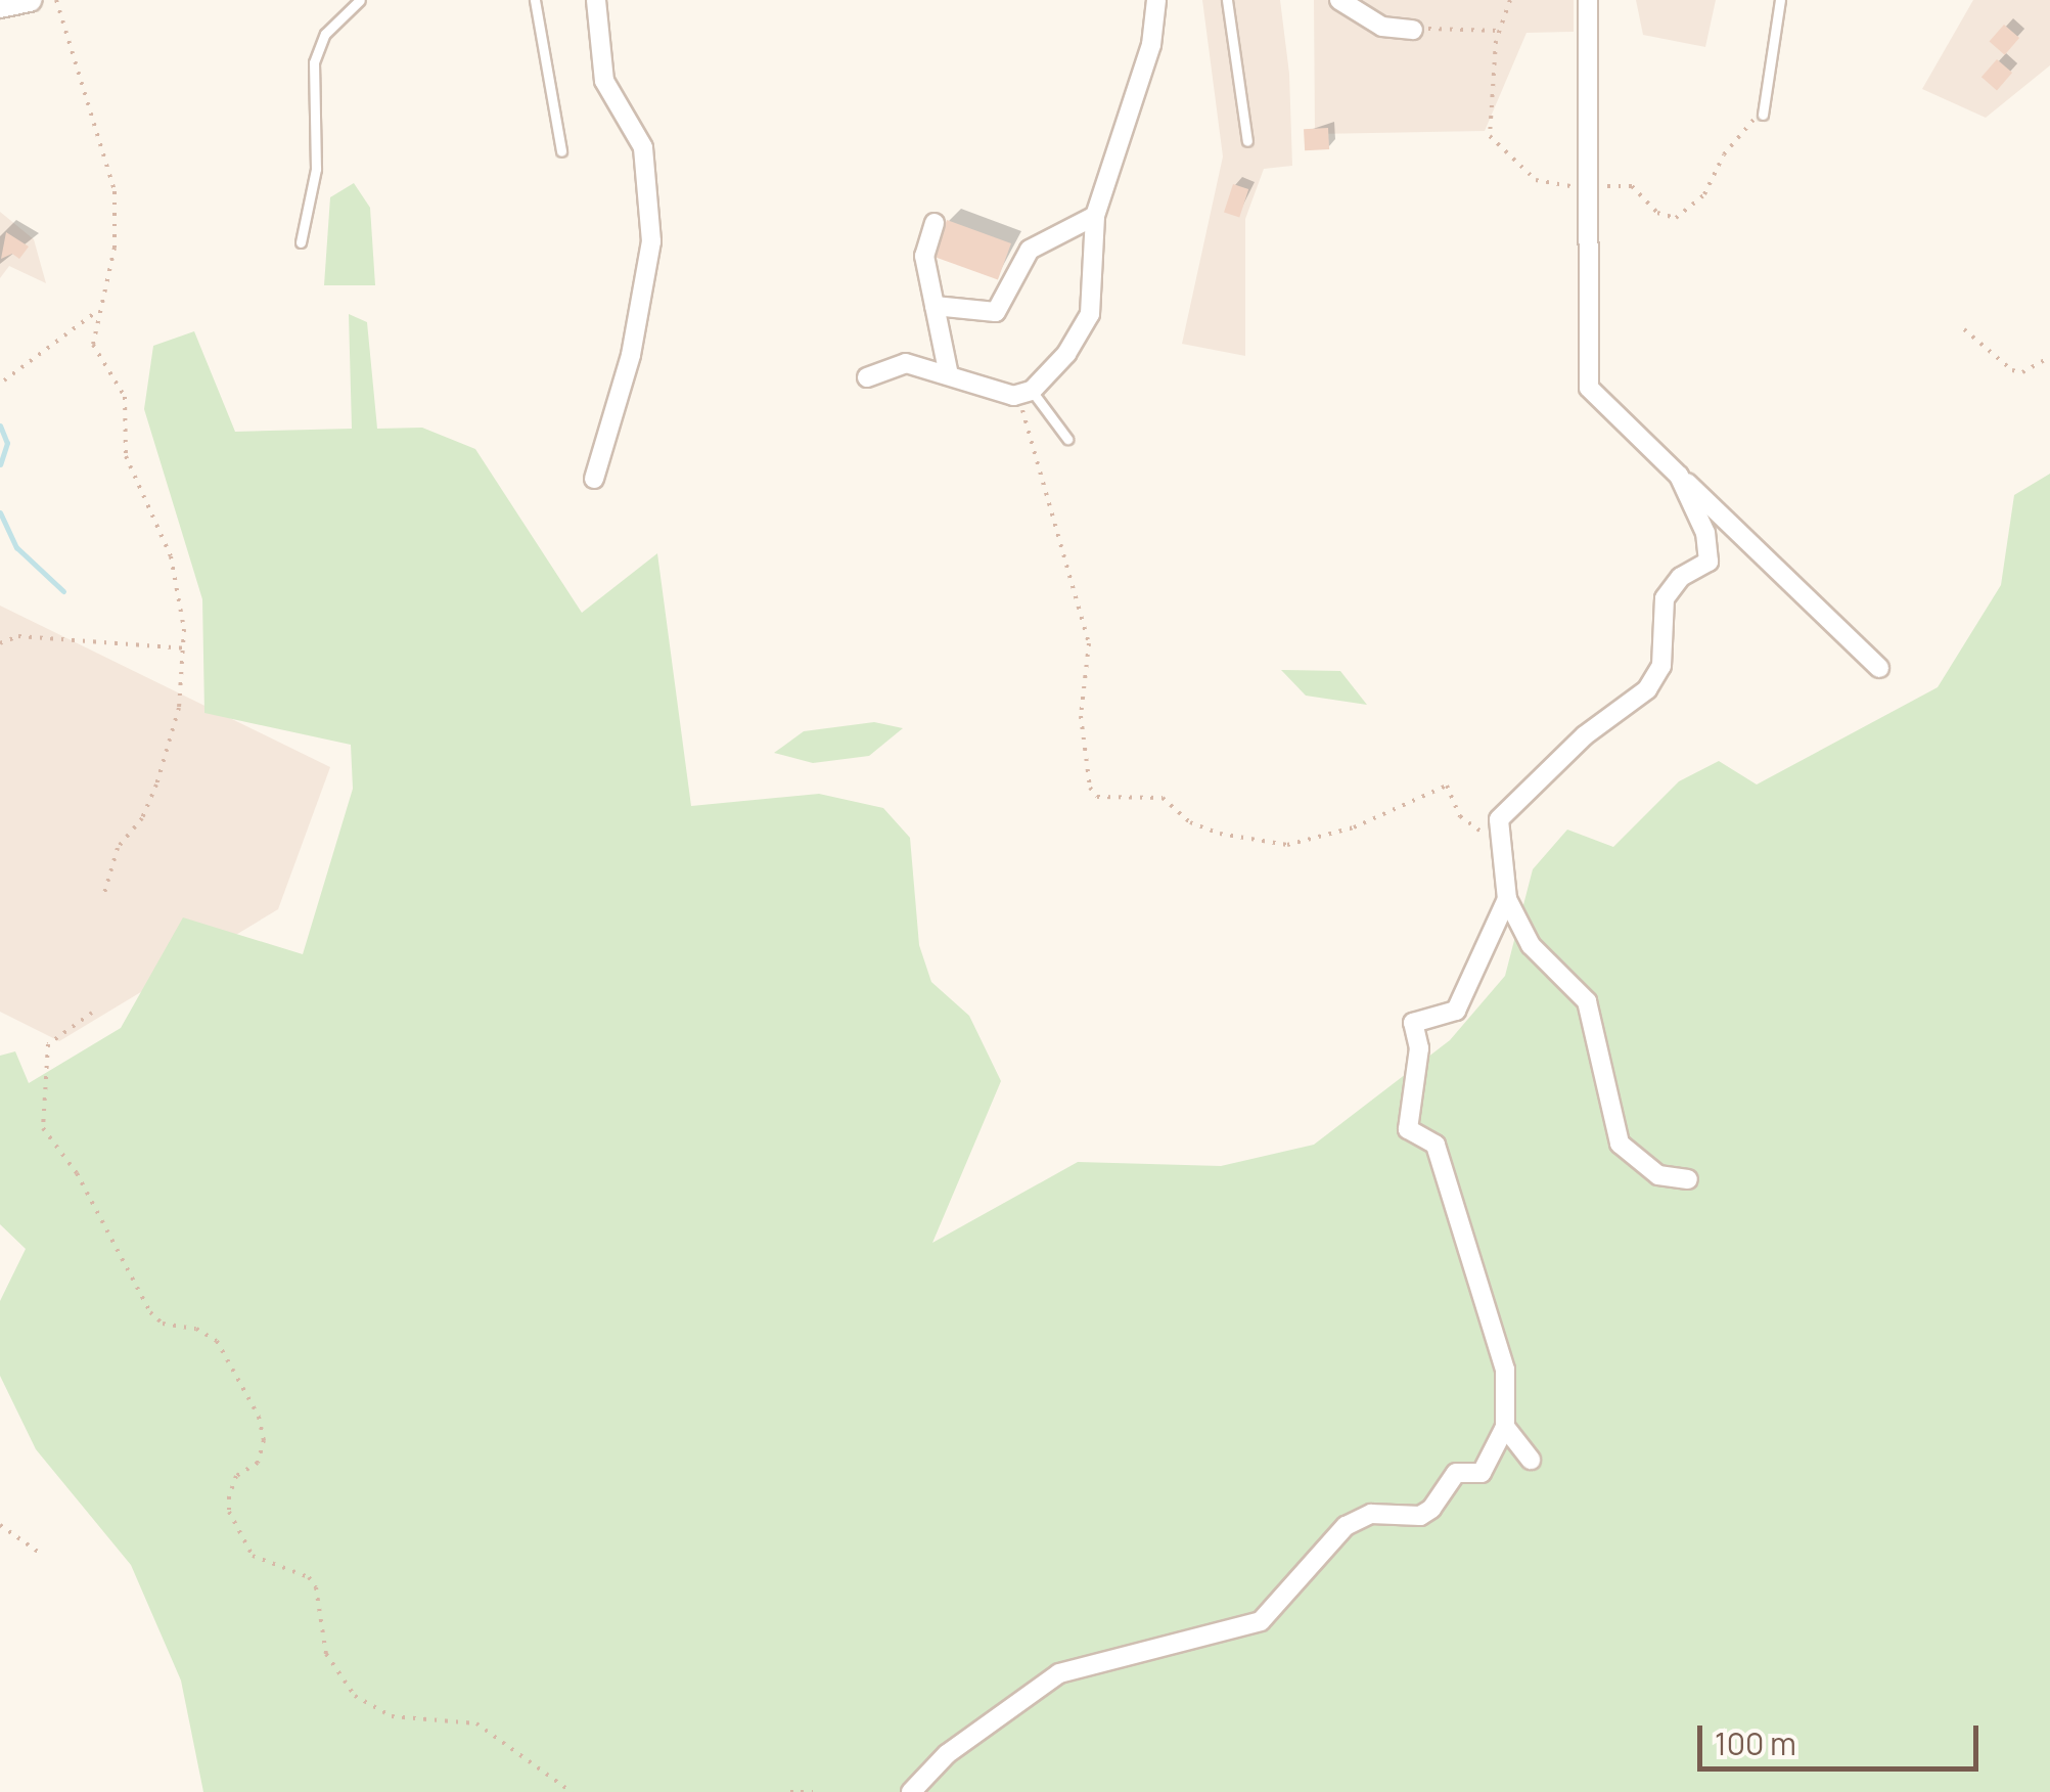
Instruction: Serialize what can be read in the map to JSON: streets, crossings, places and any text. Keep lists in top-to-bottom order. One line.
{"scale_bar":"100 m"}
